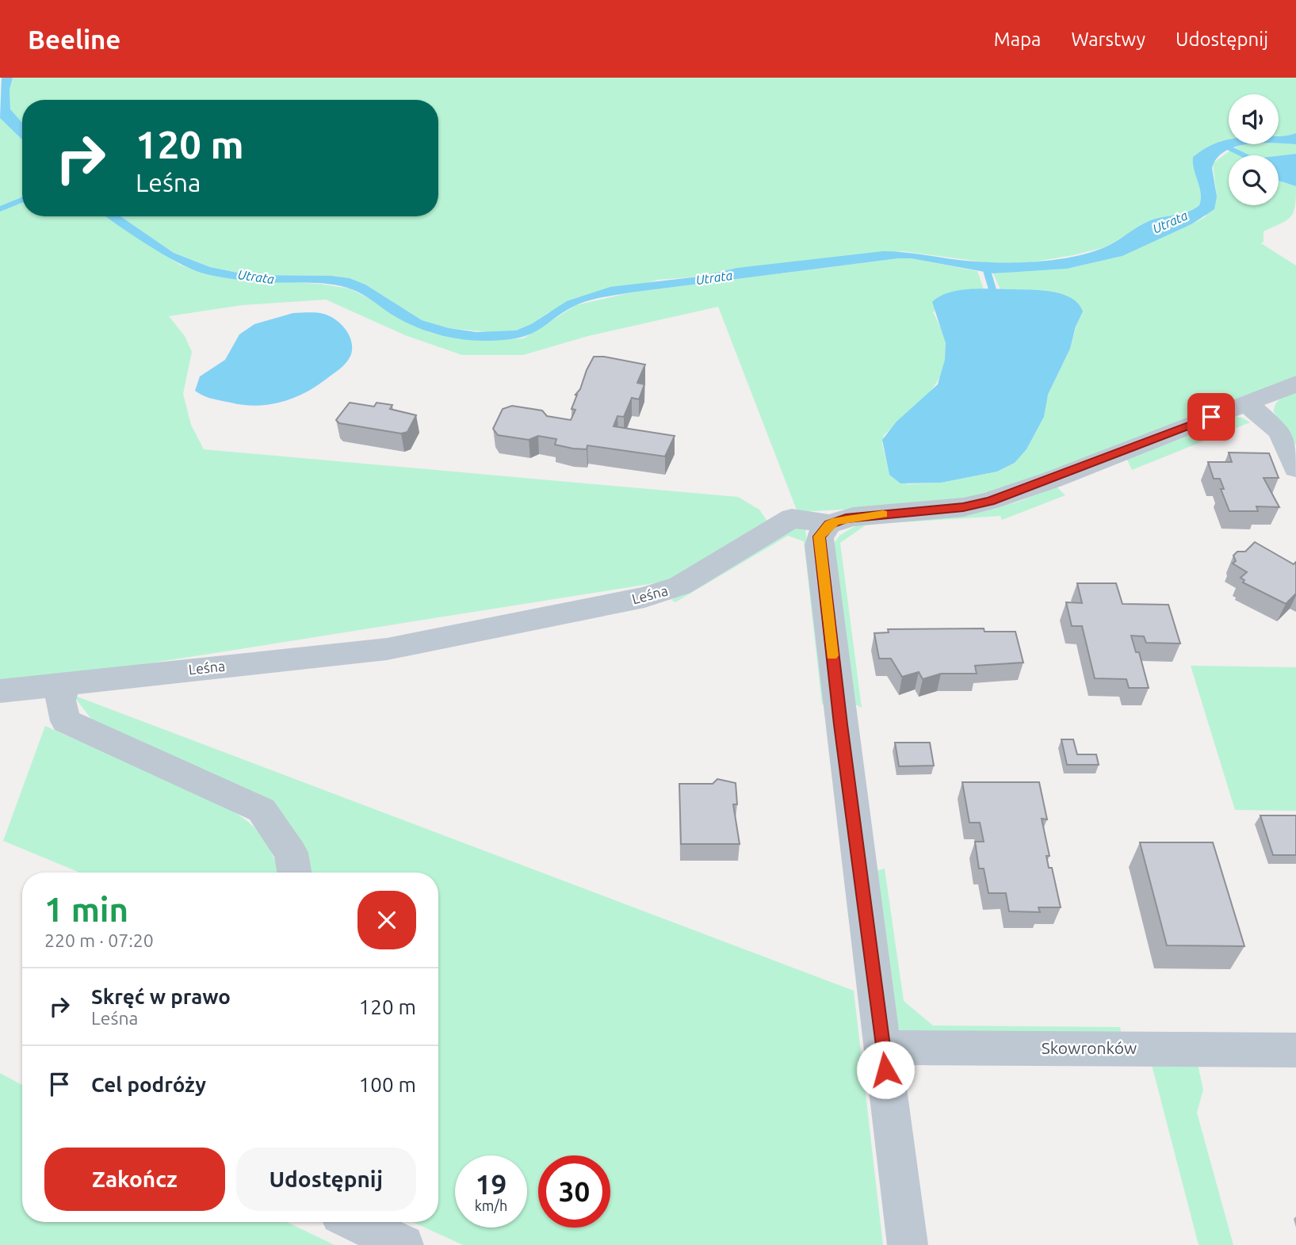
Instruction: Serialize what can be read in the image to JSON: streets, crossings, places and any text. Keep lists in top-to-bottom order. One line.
{"streets":{"street":["Leśna","Skowronków"]},"water":["Utrata"],"page":{"header":"Beeline","nav":["Mapa","Warstwy","Udostępnij"],"turn":["120 m","Leśna"],"heading":["1 min","220 m · 07:20"],"list":[{"name":"Skręć w prawo","note":"Leśna","value":"120 m"},{"name":"Cel podróży","value":"100 m"}],"buttons":["Zakończ","Udostępnij"],"speed":"19 km/h","limit":"30"}}
